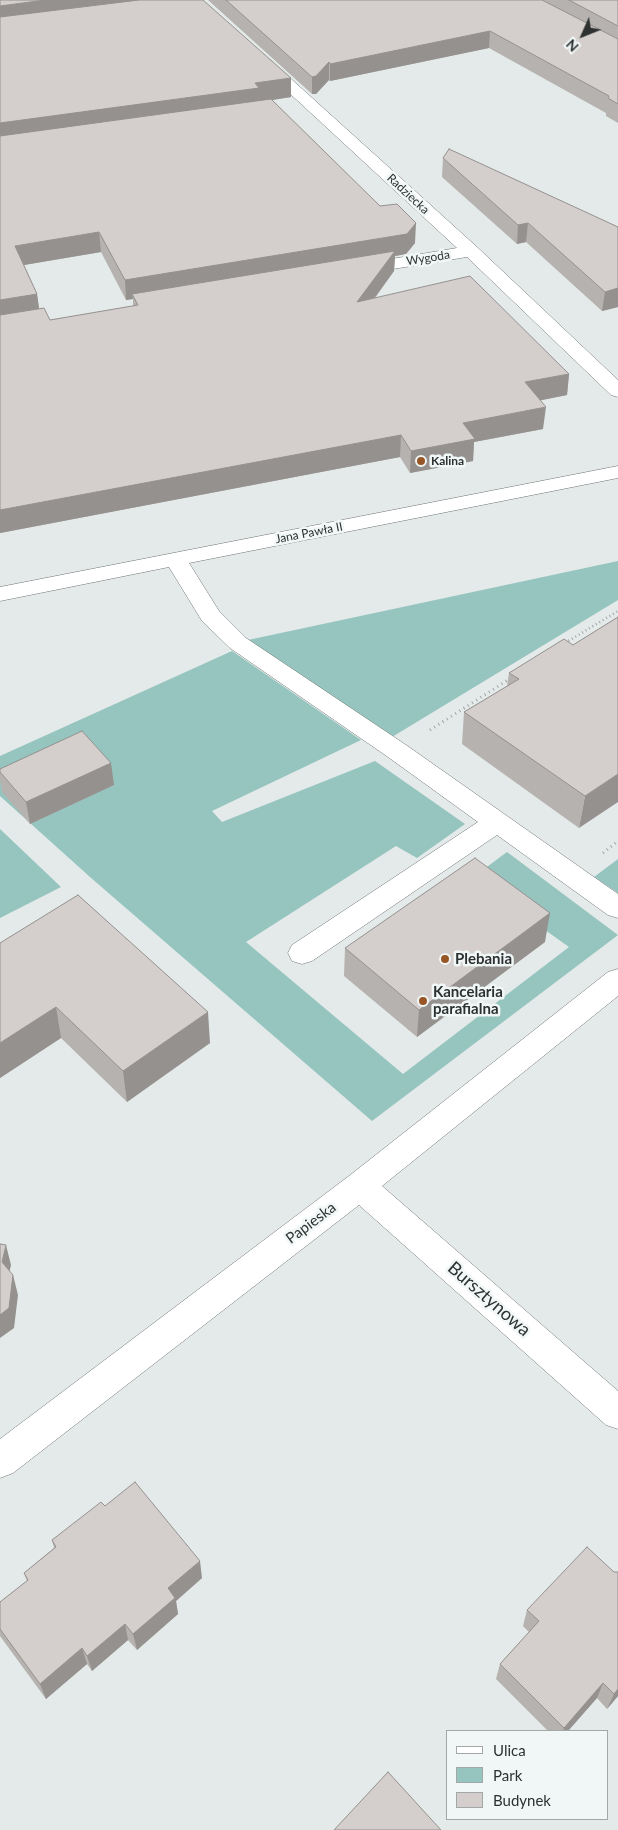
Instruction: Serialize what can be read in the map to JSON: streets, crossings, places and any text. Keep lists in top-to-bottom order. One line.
{"streets":{"street":["Radziecka","Wygoda","Jana Pawła II","Papieska","Bursztynowa"]},"crossings":[["Radziecka","Wygoda"],["Papieska","Bursztynowa"]],"places":["Kalina","Plebania","Kancelaria parafialna"],"legend":["Ulica","Park","Budynek"],"north":"bottom left"}
